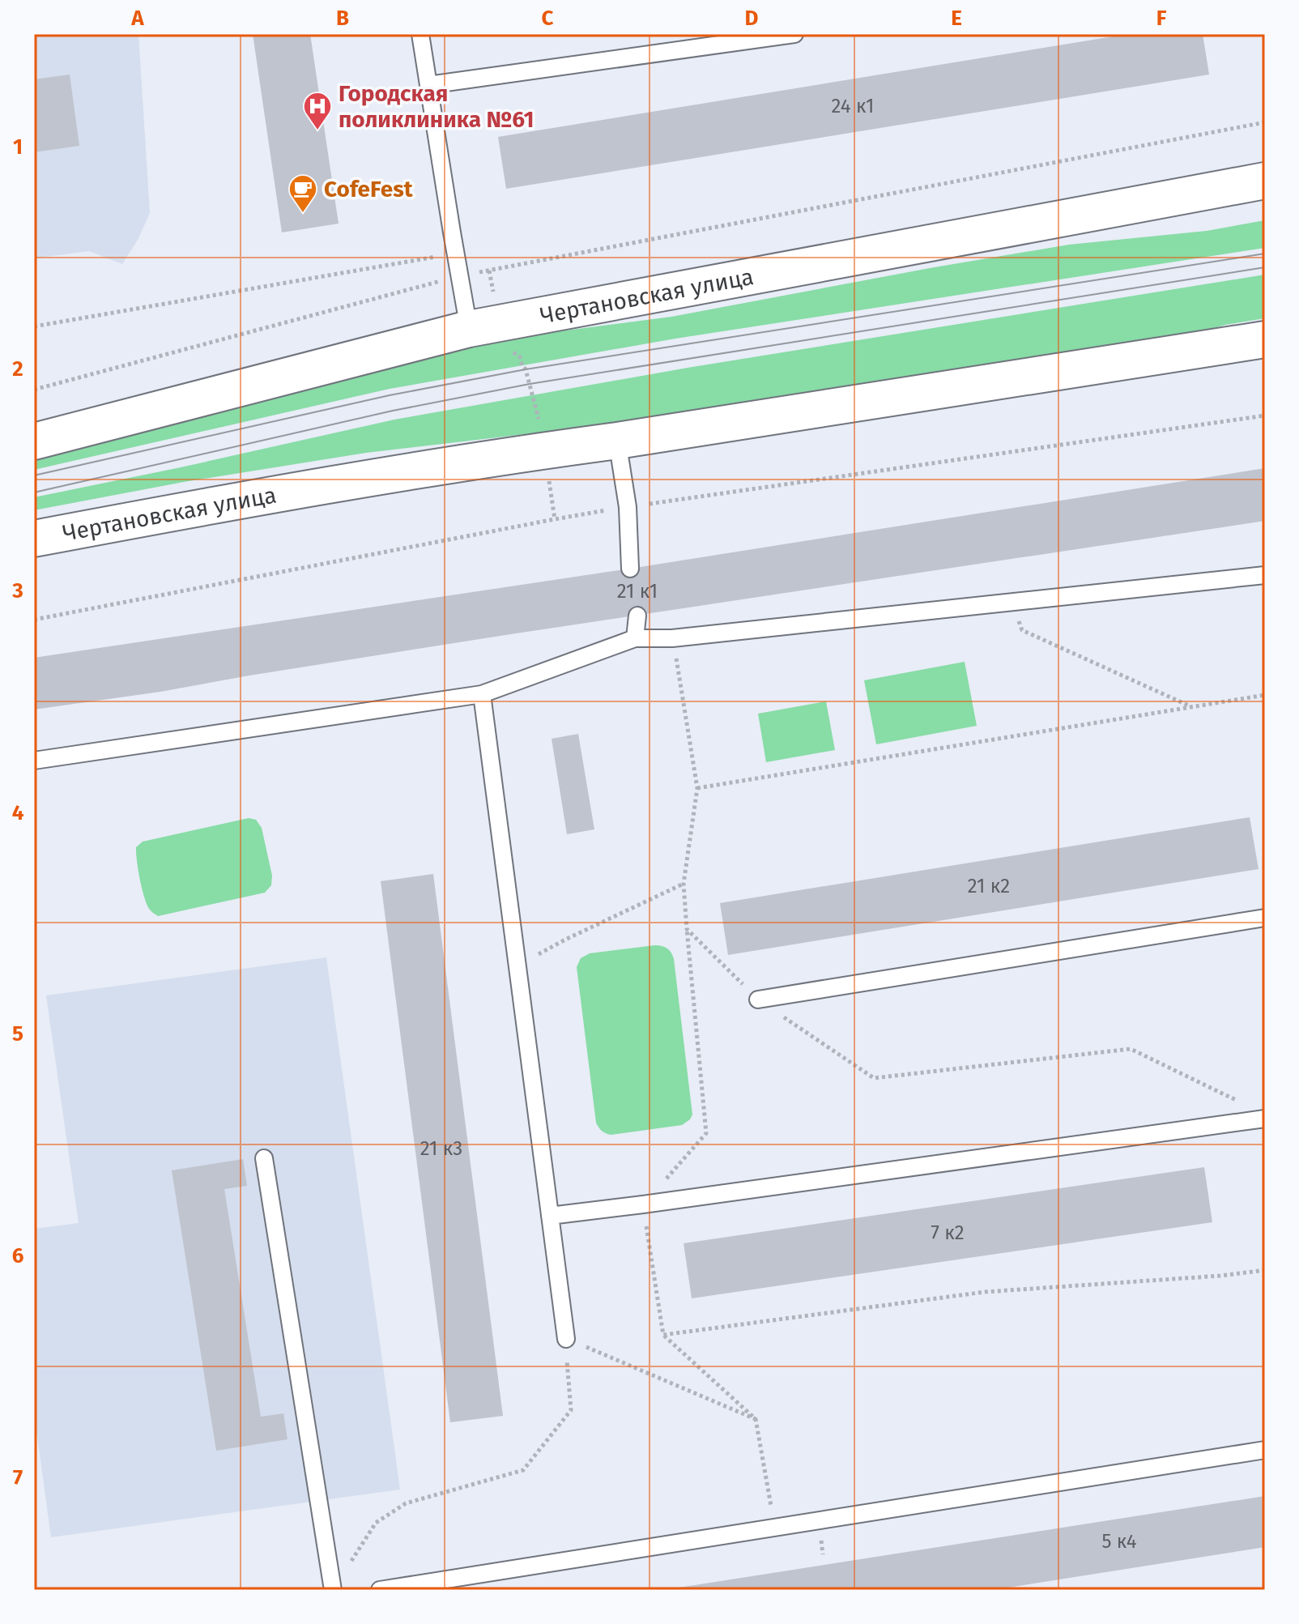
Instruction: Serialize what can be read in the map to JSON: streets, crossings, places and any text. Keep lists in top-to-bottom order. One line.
{"streets":{"main road":["Чертановская улица"]},"places":{"hospital":["Городская поликлиника №61"],"cafe":["CofeFest"]},"house_numbers":["24 к1","21 к1","21 к2","21 к3","7 к2","5 к4"],"grid":{"columns":["A","B","C","D","E","F"],"rows":["1","2","3","4","5","6","7"]}}
